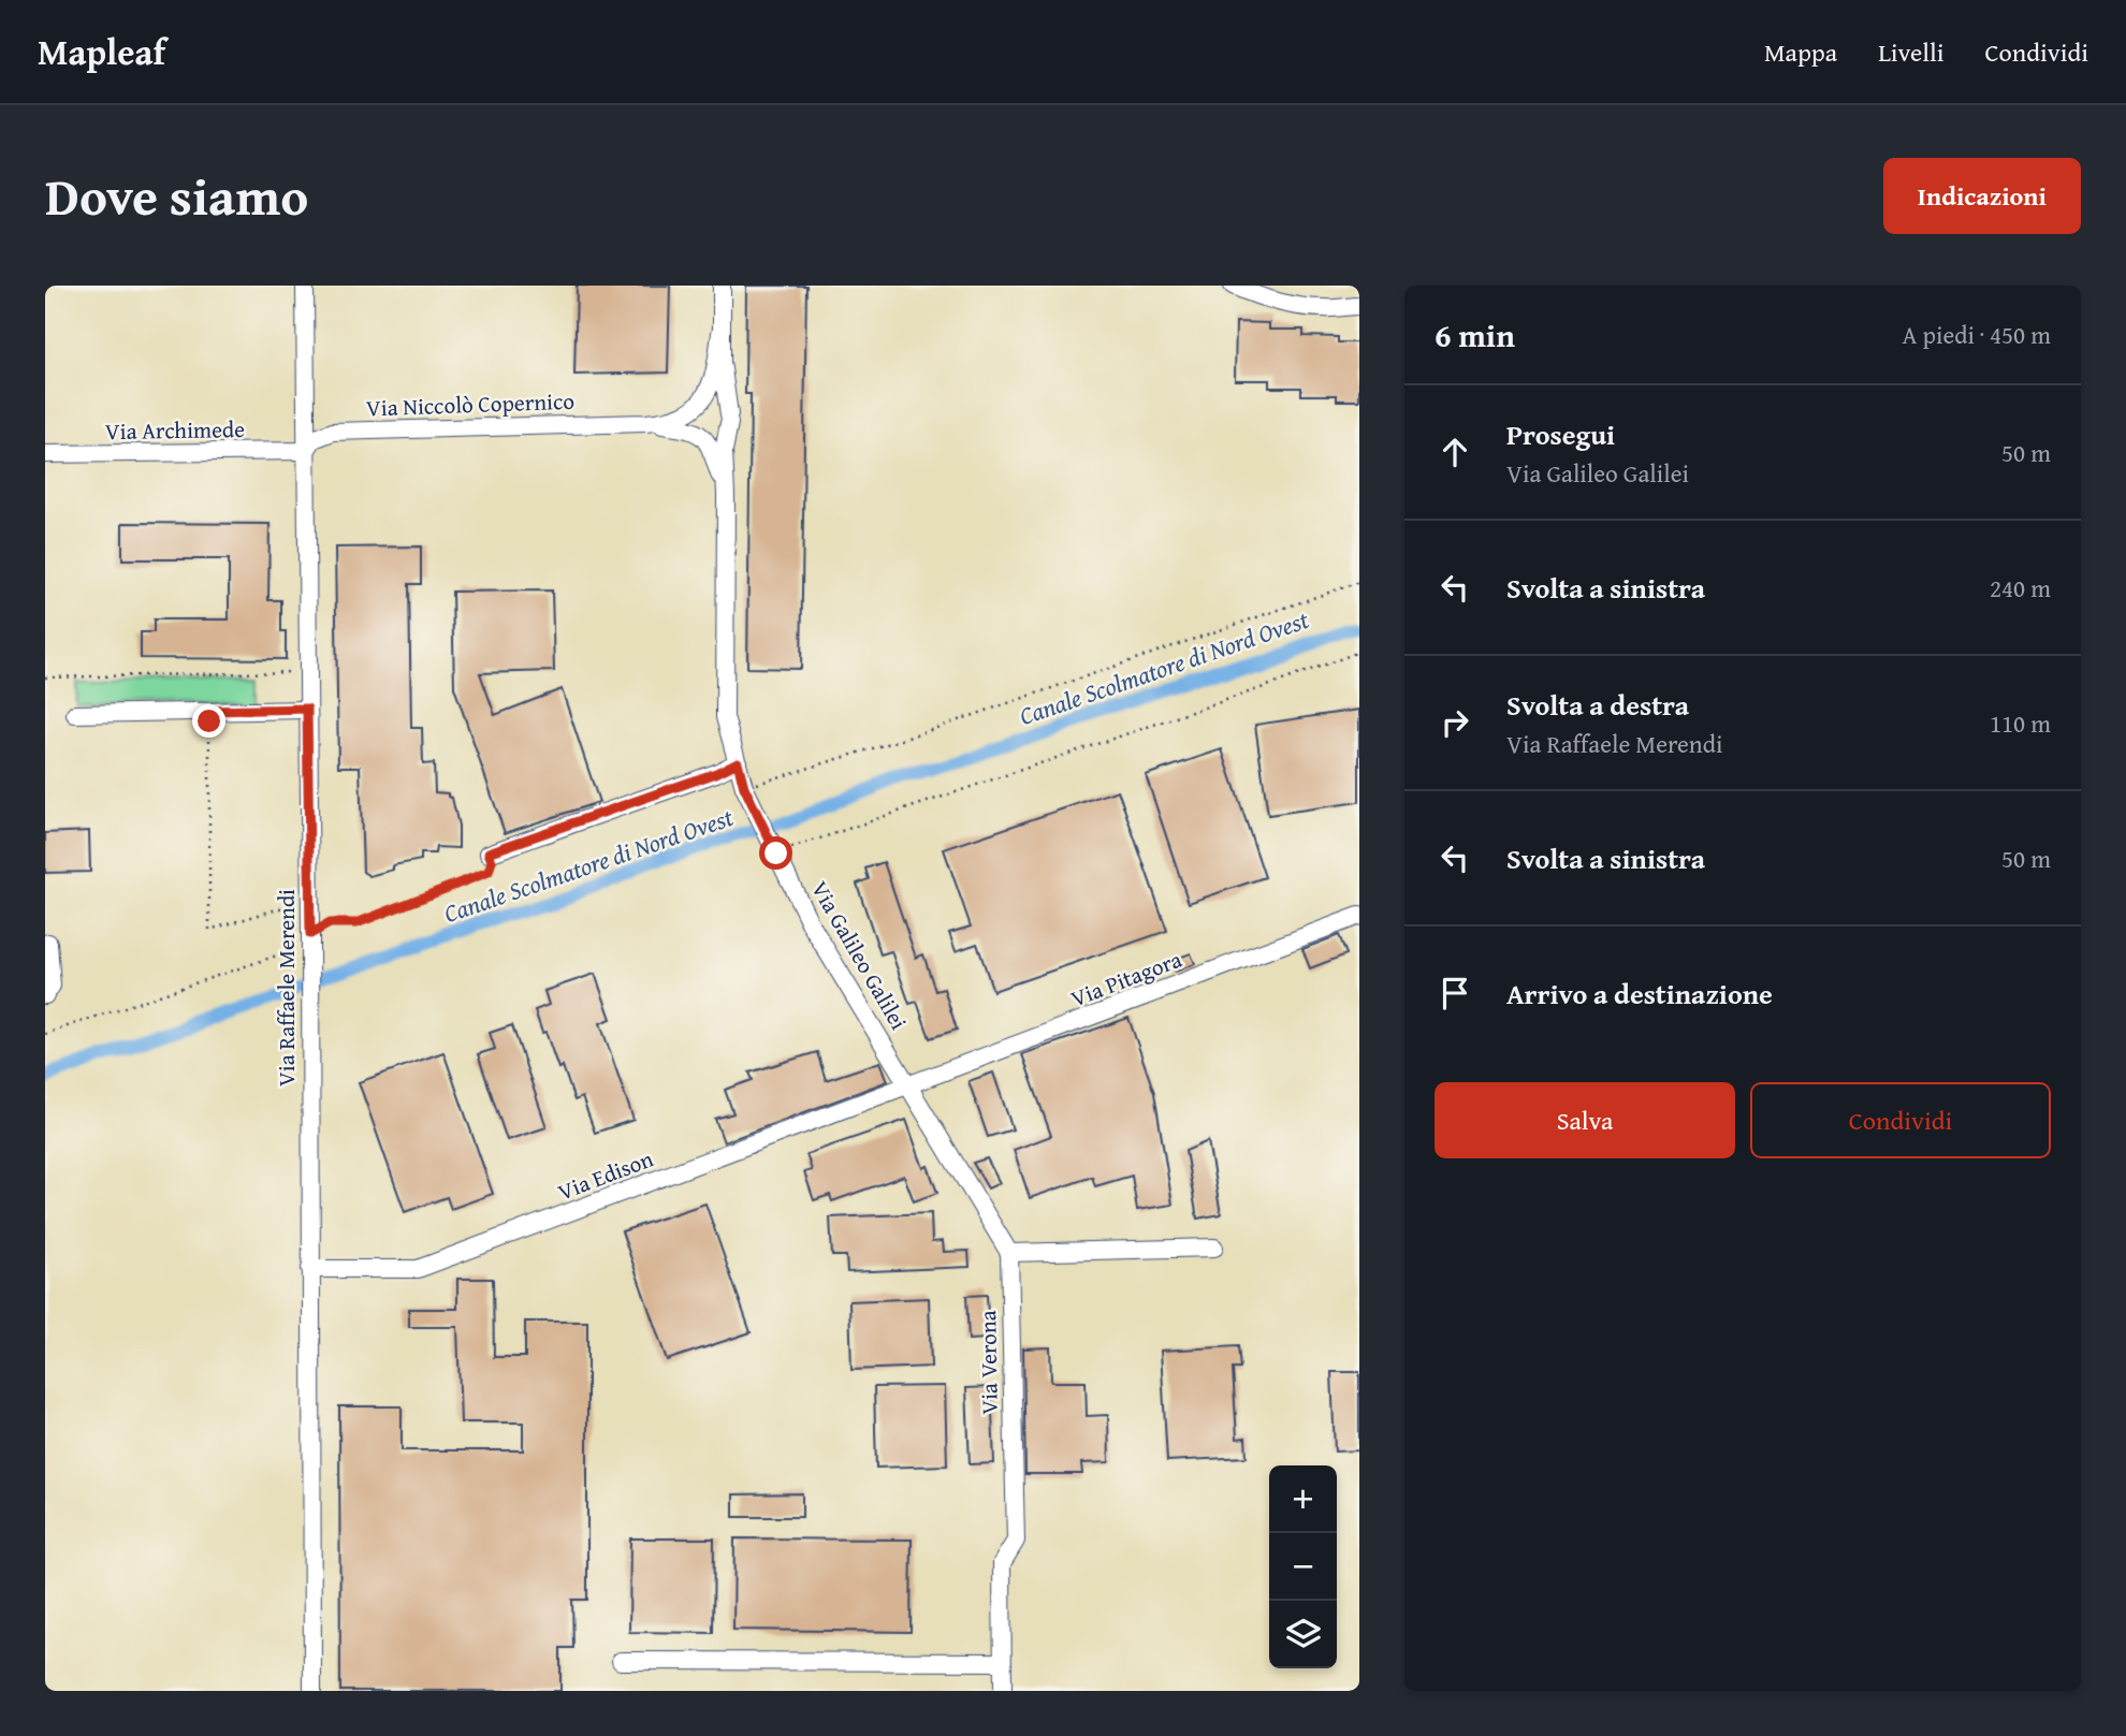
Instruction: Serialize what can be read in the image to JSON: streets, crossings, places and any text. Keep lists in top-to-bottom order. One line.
{"streets":{"street":["Via Niccolò Copernico","Via Archimede","Via Galileo Galilei","Via Pitagora","Via Raffaele Merendi","Via Edison","Via Verona"]},"crossings":[["Via Niccolò Copernico","Via Archimede"],["Via Niccolò Copernico","Via Galileo Galilei"],["Via Niccolò Copernico","Via Raffaele Merendi"],["Via Archimede","Via Raffaele Merendi"],["Via Galileo Galilei","Via Pitagora"],["Via Galileo Galilei","Via Edison"],["Via Galileo Galilei","Via Verona"],["Via Pitagora","Via Edison"],["Via Pitagora","Via Verona"],["Via Raffaele Merendi","Via Edison"],["Via Edison","Via Verona"]],"water":["Canale Scolmatore di Nord Ovest"],"page":{"header":"Mapleaf","nav":["Mappa","Livelli","Condividi"],"title":"Dove siamo","buttons":["Indicazioni",["Salva","Condividi"]],"heading":["6 min","A piedi · 450 m"],"list":[["Prosegui","Via Galileo Galilei","50 m"],["Svolta a sinistra","240 m"],["Svolta a destra","Via Raffaele Merendi","110 m"],["Svolta a sinistra","50 m"],"Arrivo a destinazione"],"map_buttons":["+","−"]}}
